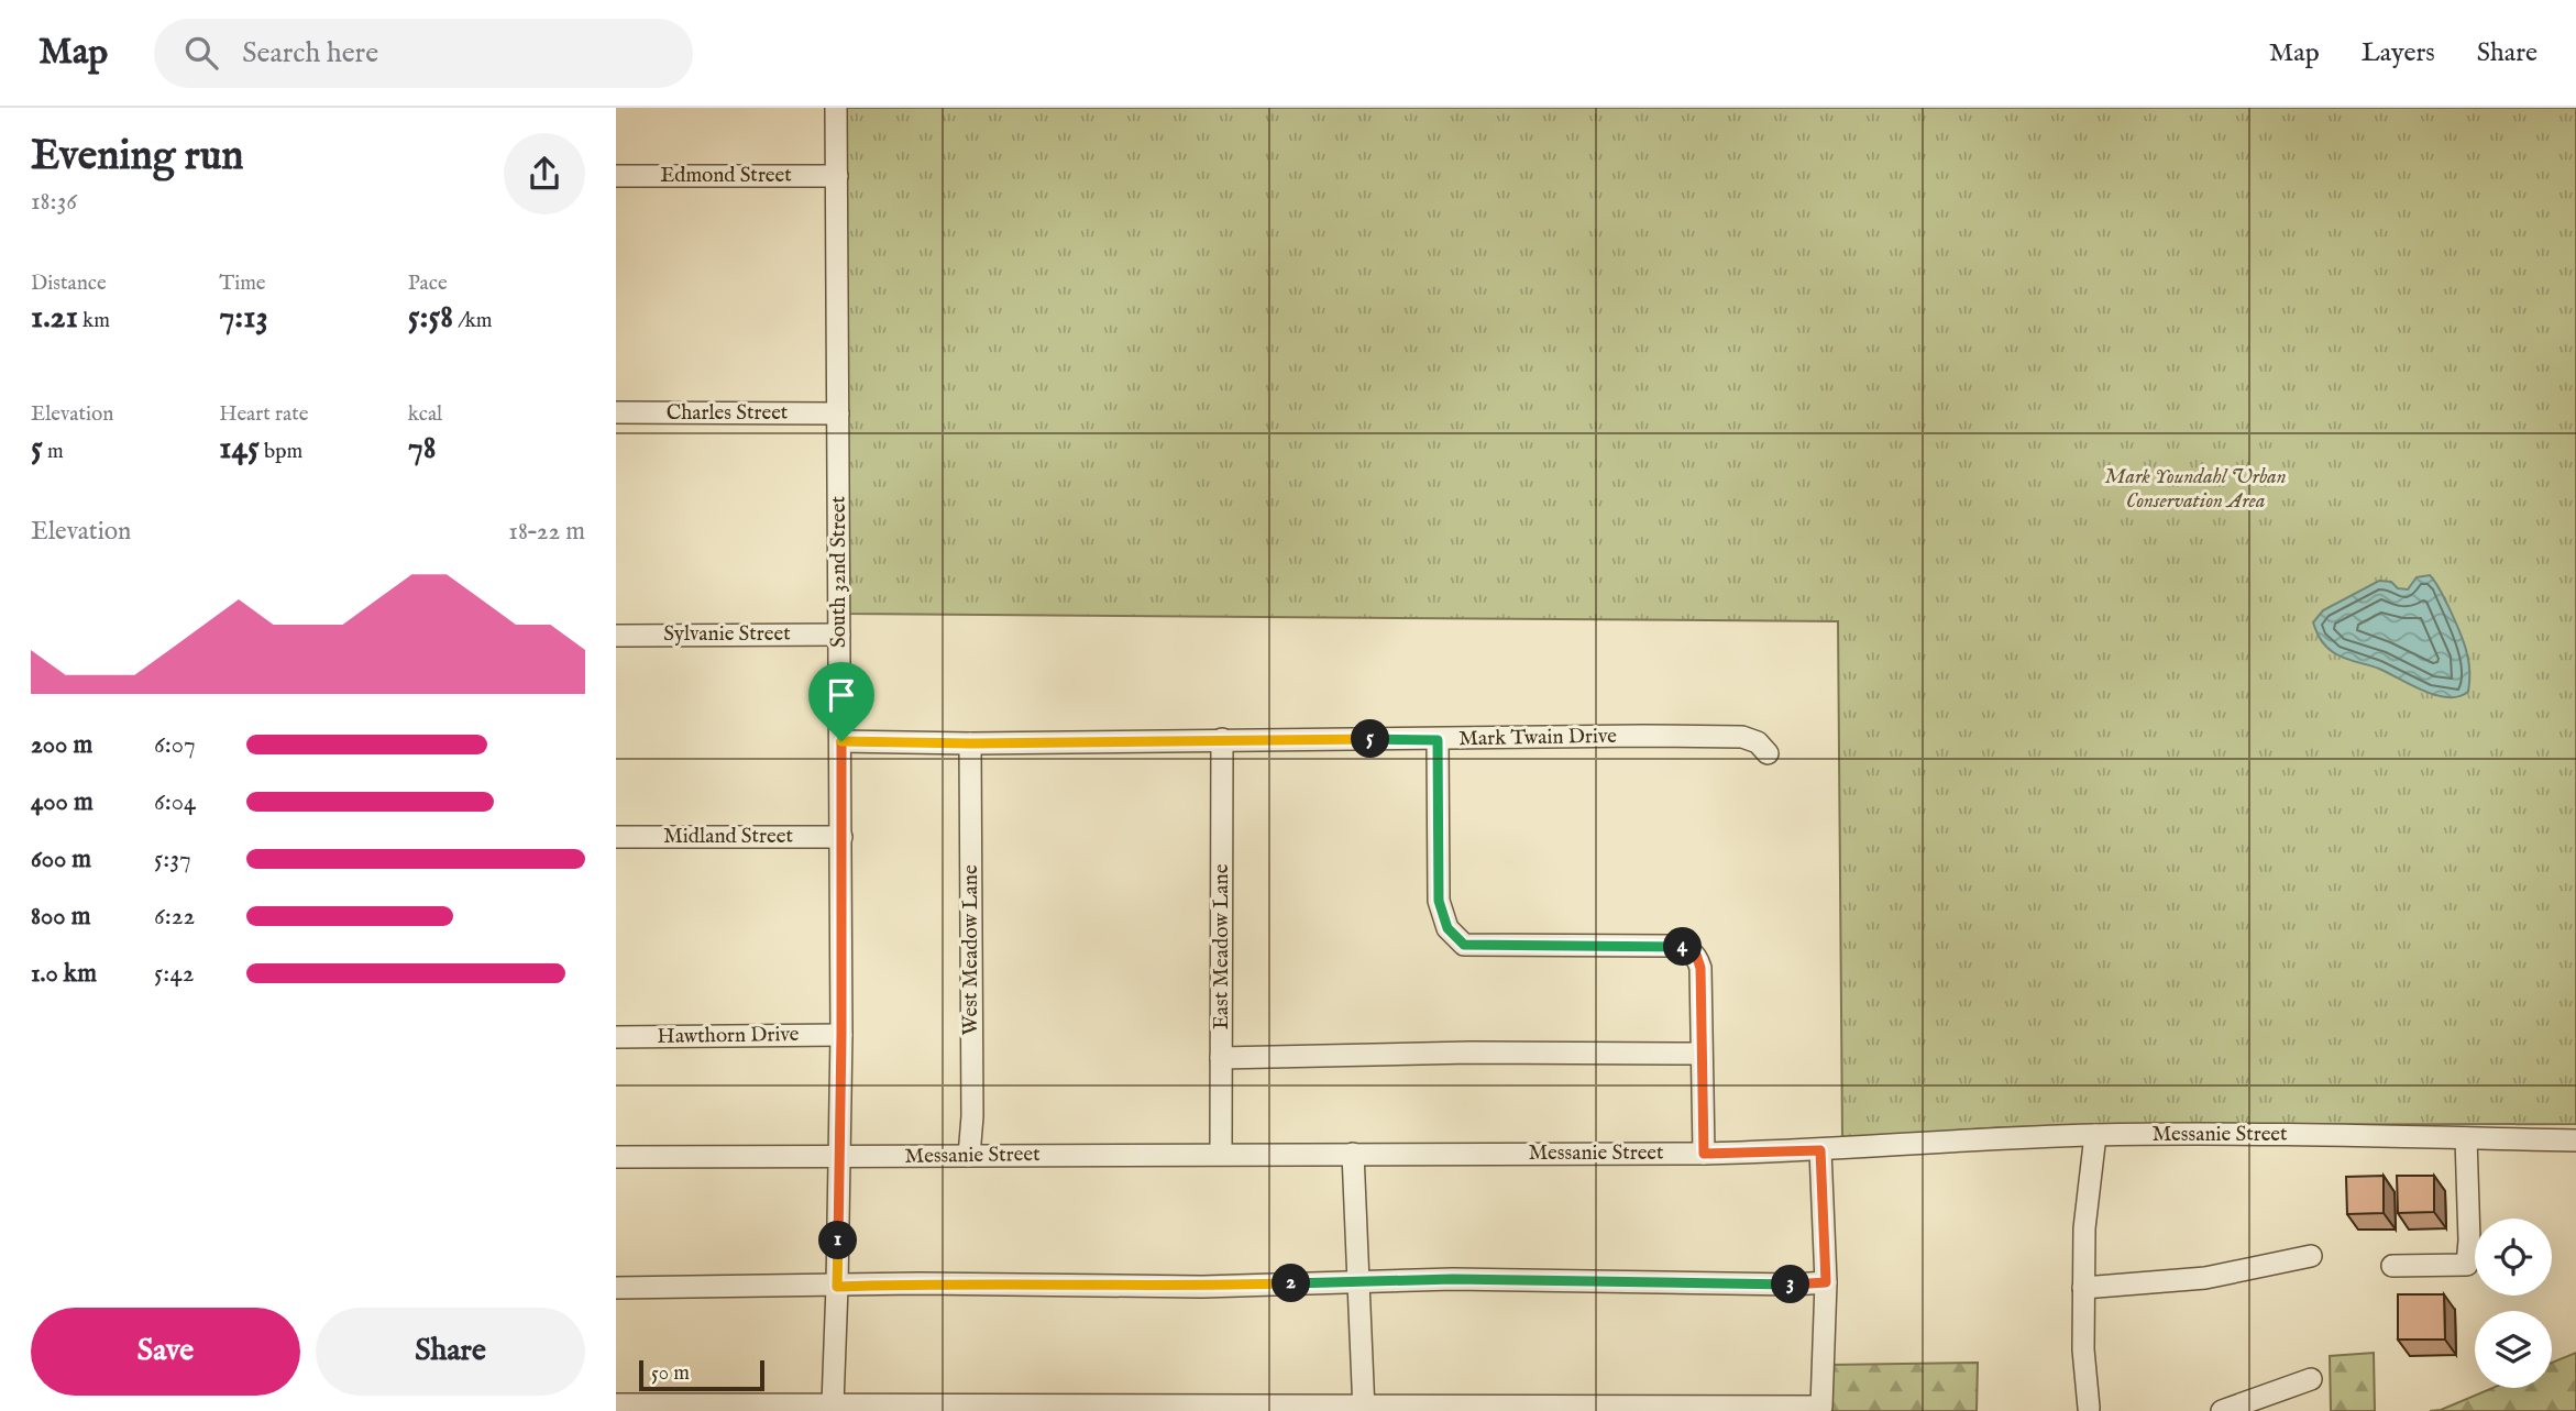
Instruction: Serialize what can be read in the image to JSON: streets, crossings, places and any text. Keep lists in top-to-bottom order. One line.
{"streets":{"street":["Edmond Street","Charles Street","South 32nd Street","Sylvanie Street","Mark Twain Drive","Midland Street","East Meadow Lane","West Meadow Lane","Hawthorn Drive","Messanie Street"]},"crossings":[["Edmond Street","South 32nd Street"],["Charles Street","South 32nd Street"],["South 32nd Street","Sylvanie Street"],["South 32nd Street","Mark Twain Drive"],["South 32nd Street","Midland Street"],["South 32nd Street","Hawthorn Drive"],["South 32nd Street","Messanie Street"],["Mark Twain Drive","East Meadow Lane"],["Mark Twain Drive","West Meadow Lane"],["East Meadow Lane","Messanie Street"],["West Meadow Lane","Messanie Street"]],"parks":["Mark Youndahl Urban Conservation Area"],"scale_bar":"50 m","page":{"header":"Map","search":"Search here","nav":["Map","Layers","Share"],"heading":["Evening run","18:36"],"stats":[["Distance","1.21 km"],["Time","7:13"],["Pace","5:58 /km"],["Elevation","5 m"],["Heart rate","145 bpm"],["kcal","78"]],"chart":["Elevation","18–22 m"],"list":[{"name":"200 m","note":"6:07"},{"name":"400 m","note":"6:04"},{"name":"600 m","note":"5:37"},{"name":"800 m","note":"6:22"},{"name":"1.0 km","note":"5:42"}],"pins":["5","4","1","2","3"],"buttons":["Save","Share"],"scale":"50 m"}}
